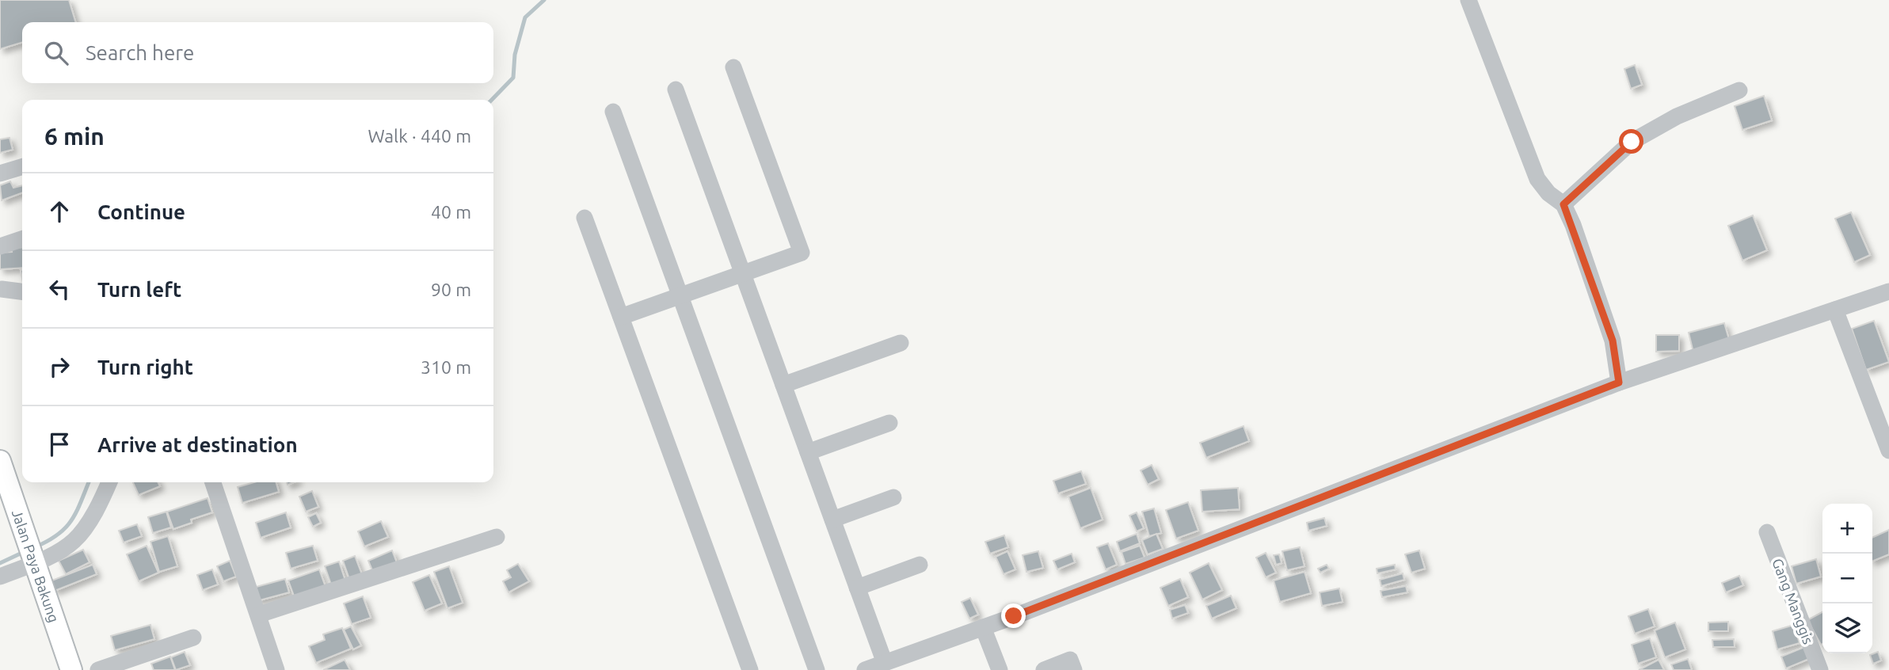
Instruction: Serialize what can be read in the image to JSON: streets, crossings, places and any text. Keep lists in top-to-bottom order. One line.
{"streets":{"main road":["Jalan Paya Bakung"],"street":["Gang Manggis"]},"page":{"search":"Search here","heading":["6 min","Walk · 440 m"],"list":[["Continue","40 m"],["Turn left","90 m"],["Turn right","310 m"],"Arrive at destination"],"map_buttons":["+","−"]}}
